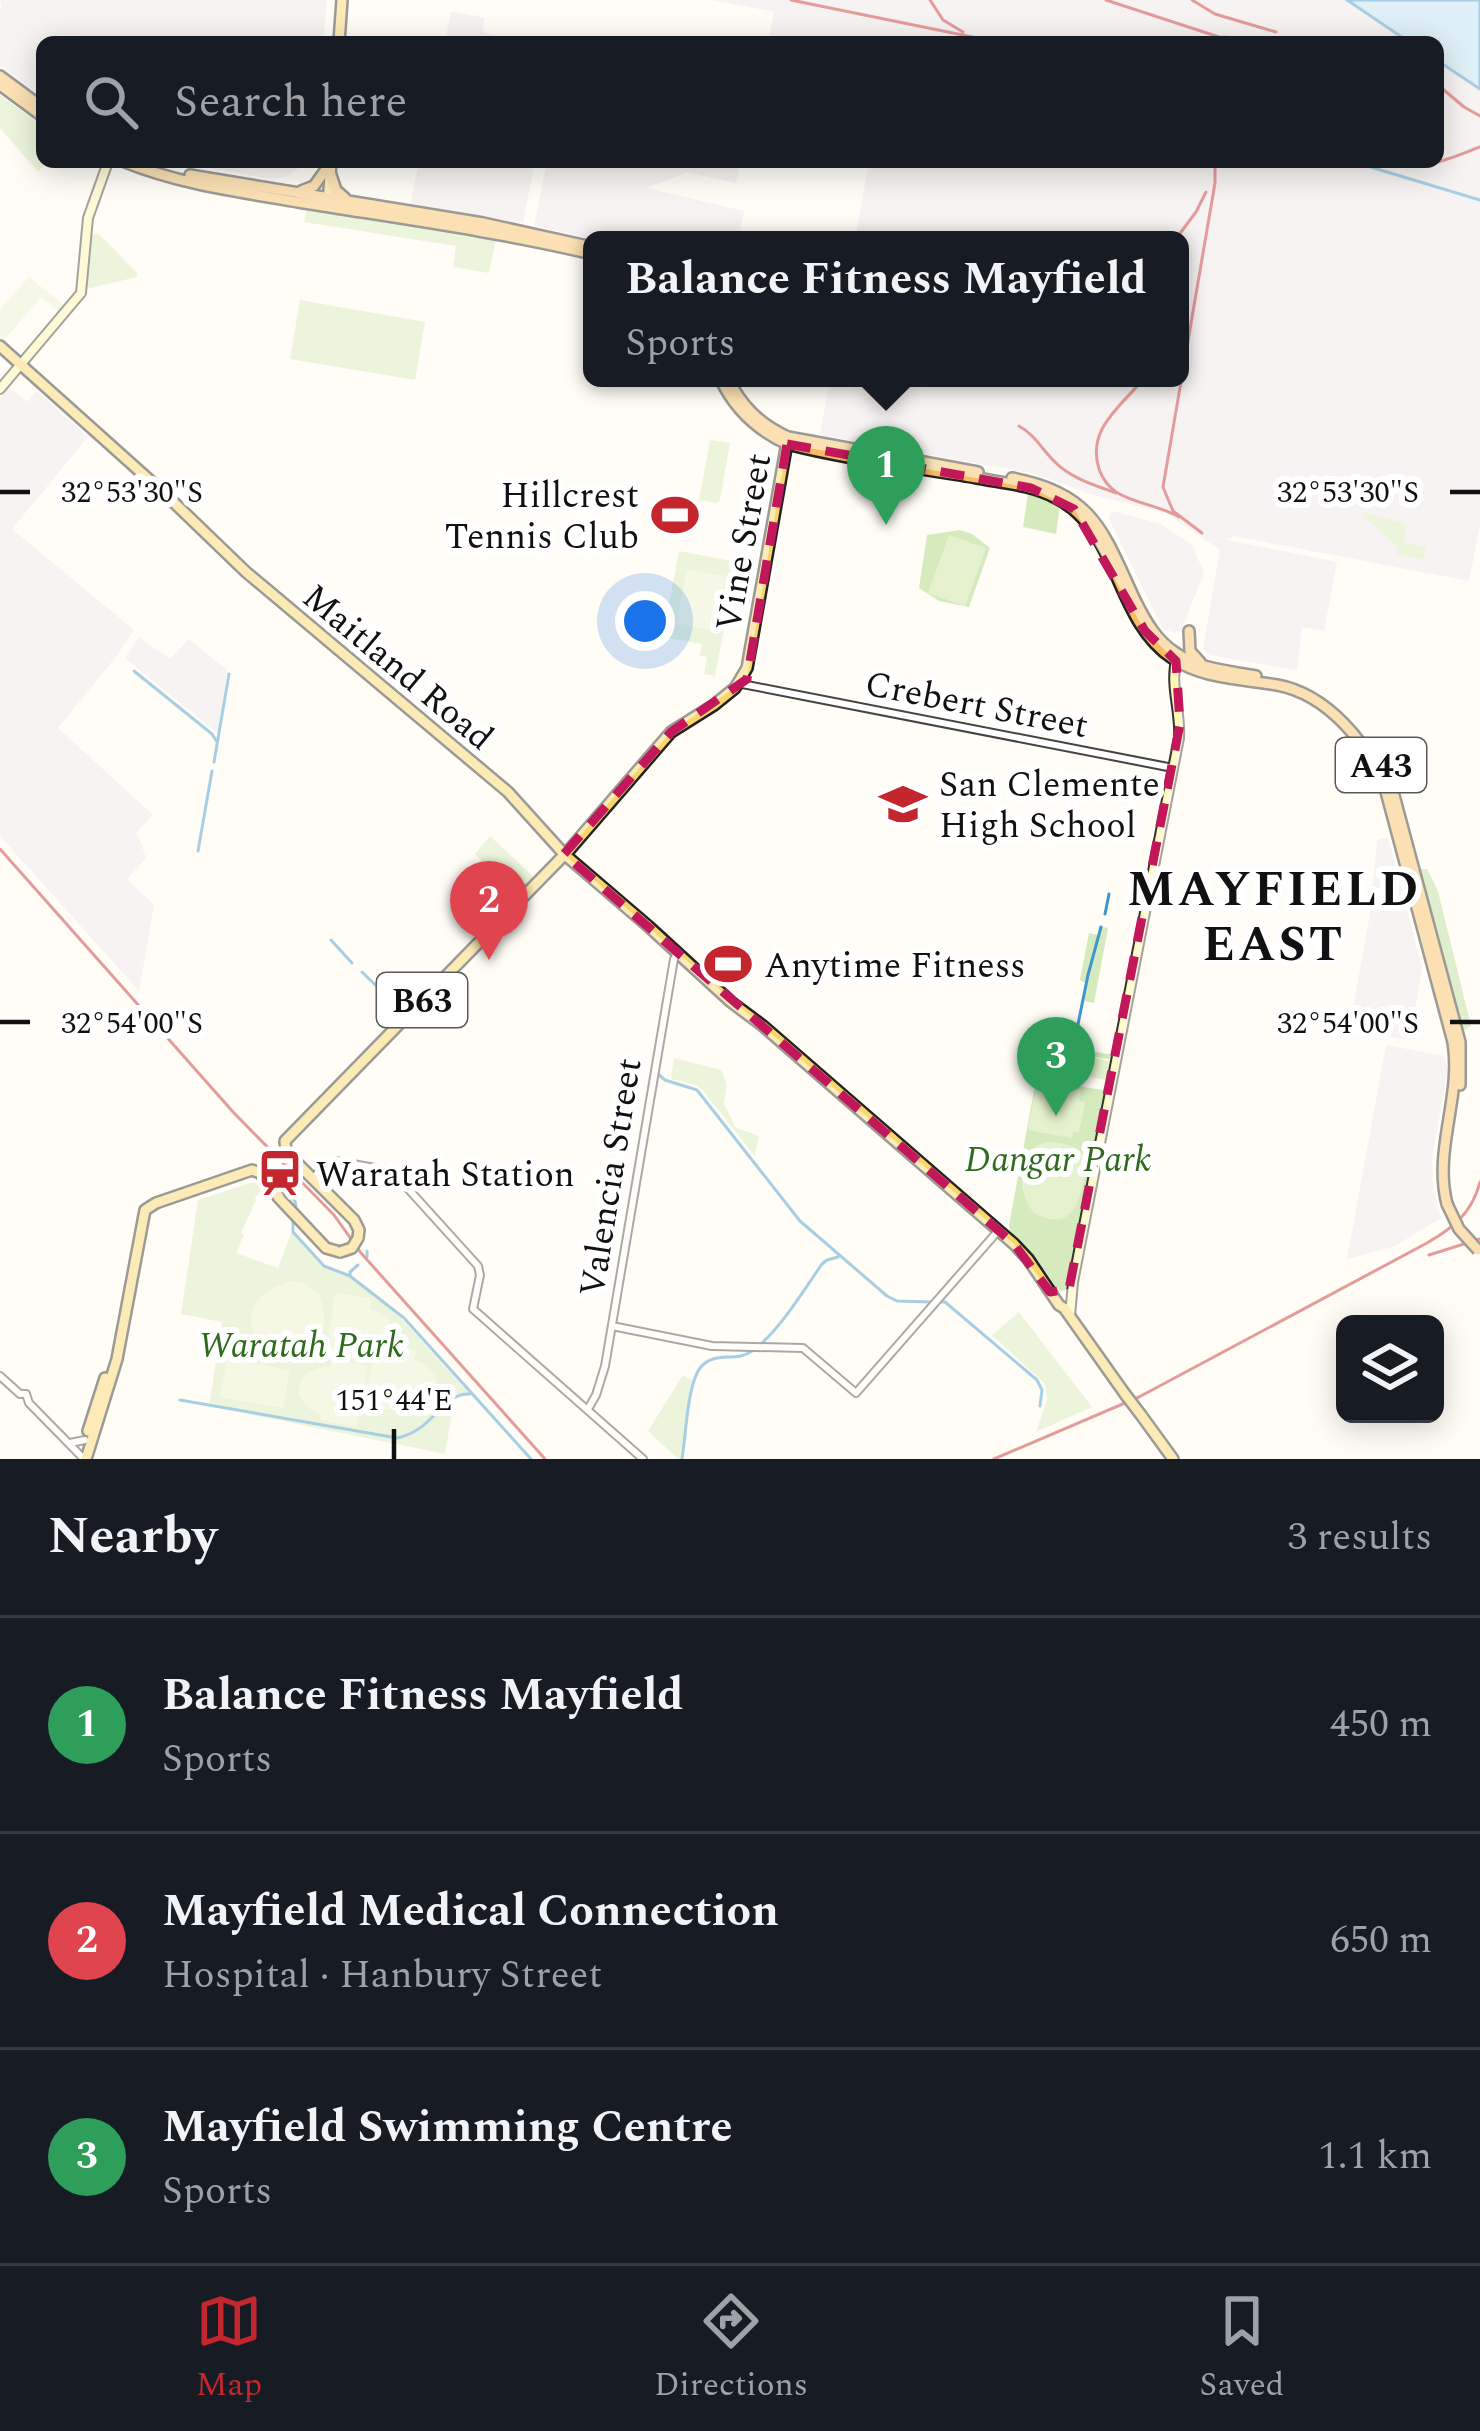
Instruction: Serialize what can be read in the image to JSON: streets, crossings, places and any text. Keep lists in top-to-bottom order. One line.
{"streets":{"highway":["A43"],"main road":["Vine Street","Maitland Road","B63"],"street":["Crebert Street","Valencia Street"]},"crossings":[["Vine Street","Crebert Street"],["Vine Street","A43"],["Vine Street","B63"],["Maitland Road","B63"],["Maitland Road","Valencia Street"],["Crebert Street","B63"]],"districts":["MAYFIELD EAST"],"parks":["Dangar Park","Waratah Park"],"places":{"sports":["Hillcrest Tennis Club","Anytime Fitness"],"school or university":["San Clemente High School"],"station":["Waratah Station"]},"page":{"search":"Search here","popup":["Balance Fitness Mayfield","Sports"],"pins":["1","2","3"],"heading":["Nearby","3 results"],"list":[{"mark":"1","name":"Balance Fitness Mayfield","note":"Sports","value":"450 m"},{"mark":"2","name":"Mayfield Medical Connection","note":"Hospital · Hanbury Street","value":"650 m"},{"mark":"3","name":"Mayfield Swimming Centre","note":"Sports","value":"1.1 km"}],"nav":["Map","Directions","Saved"]},"coordinates":["32°53'30\"S","32°54'00\"S","151°44'E"]}
